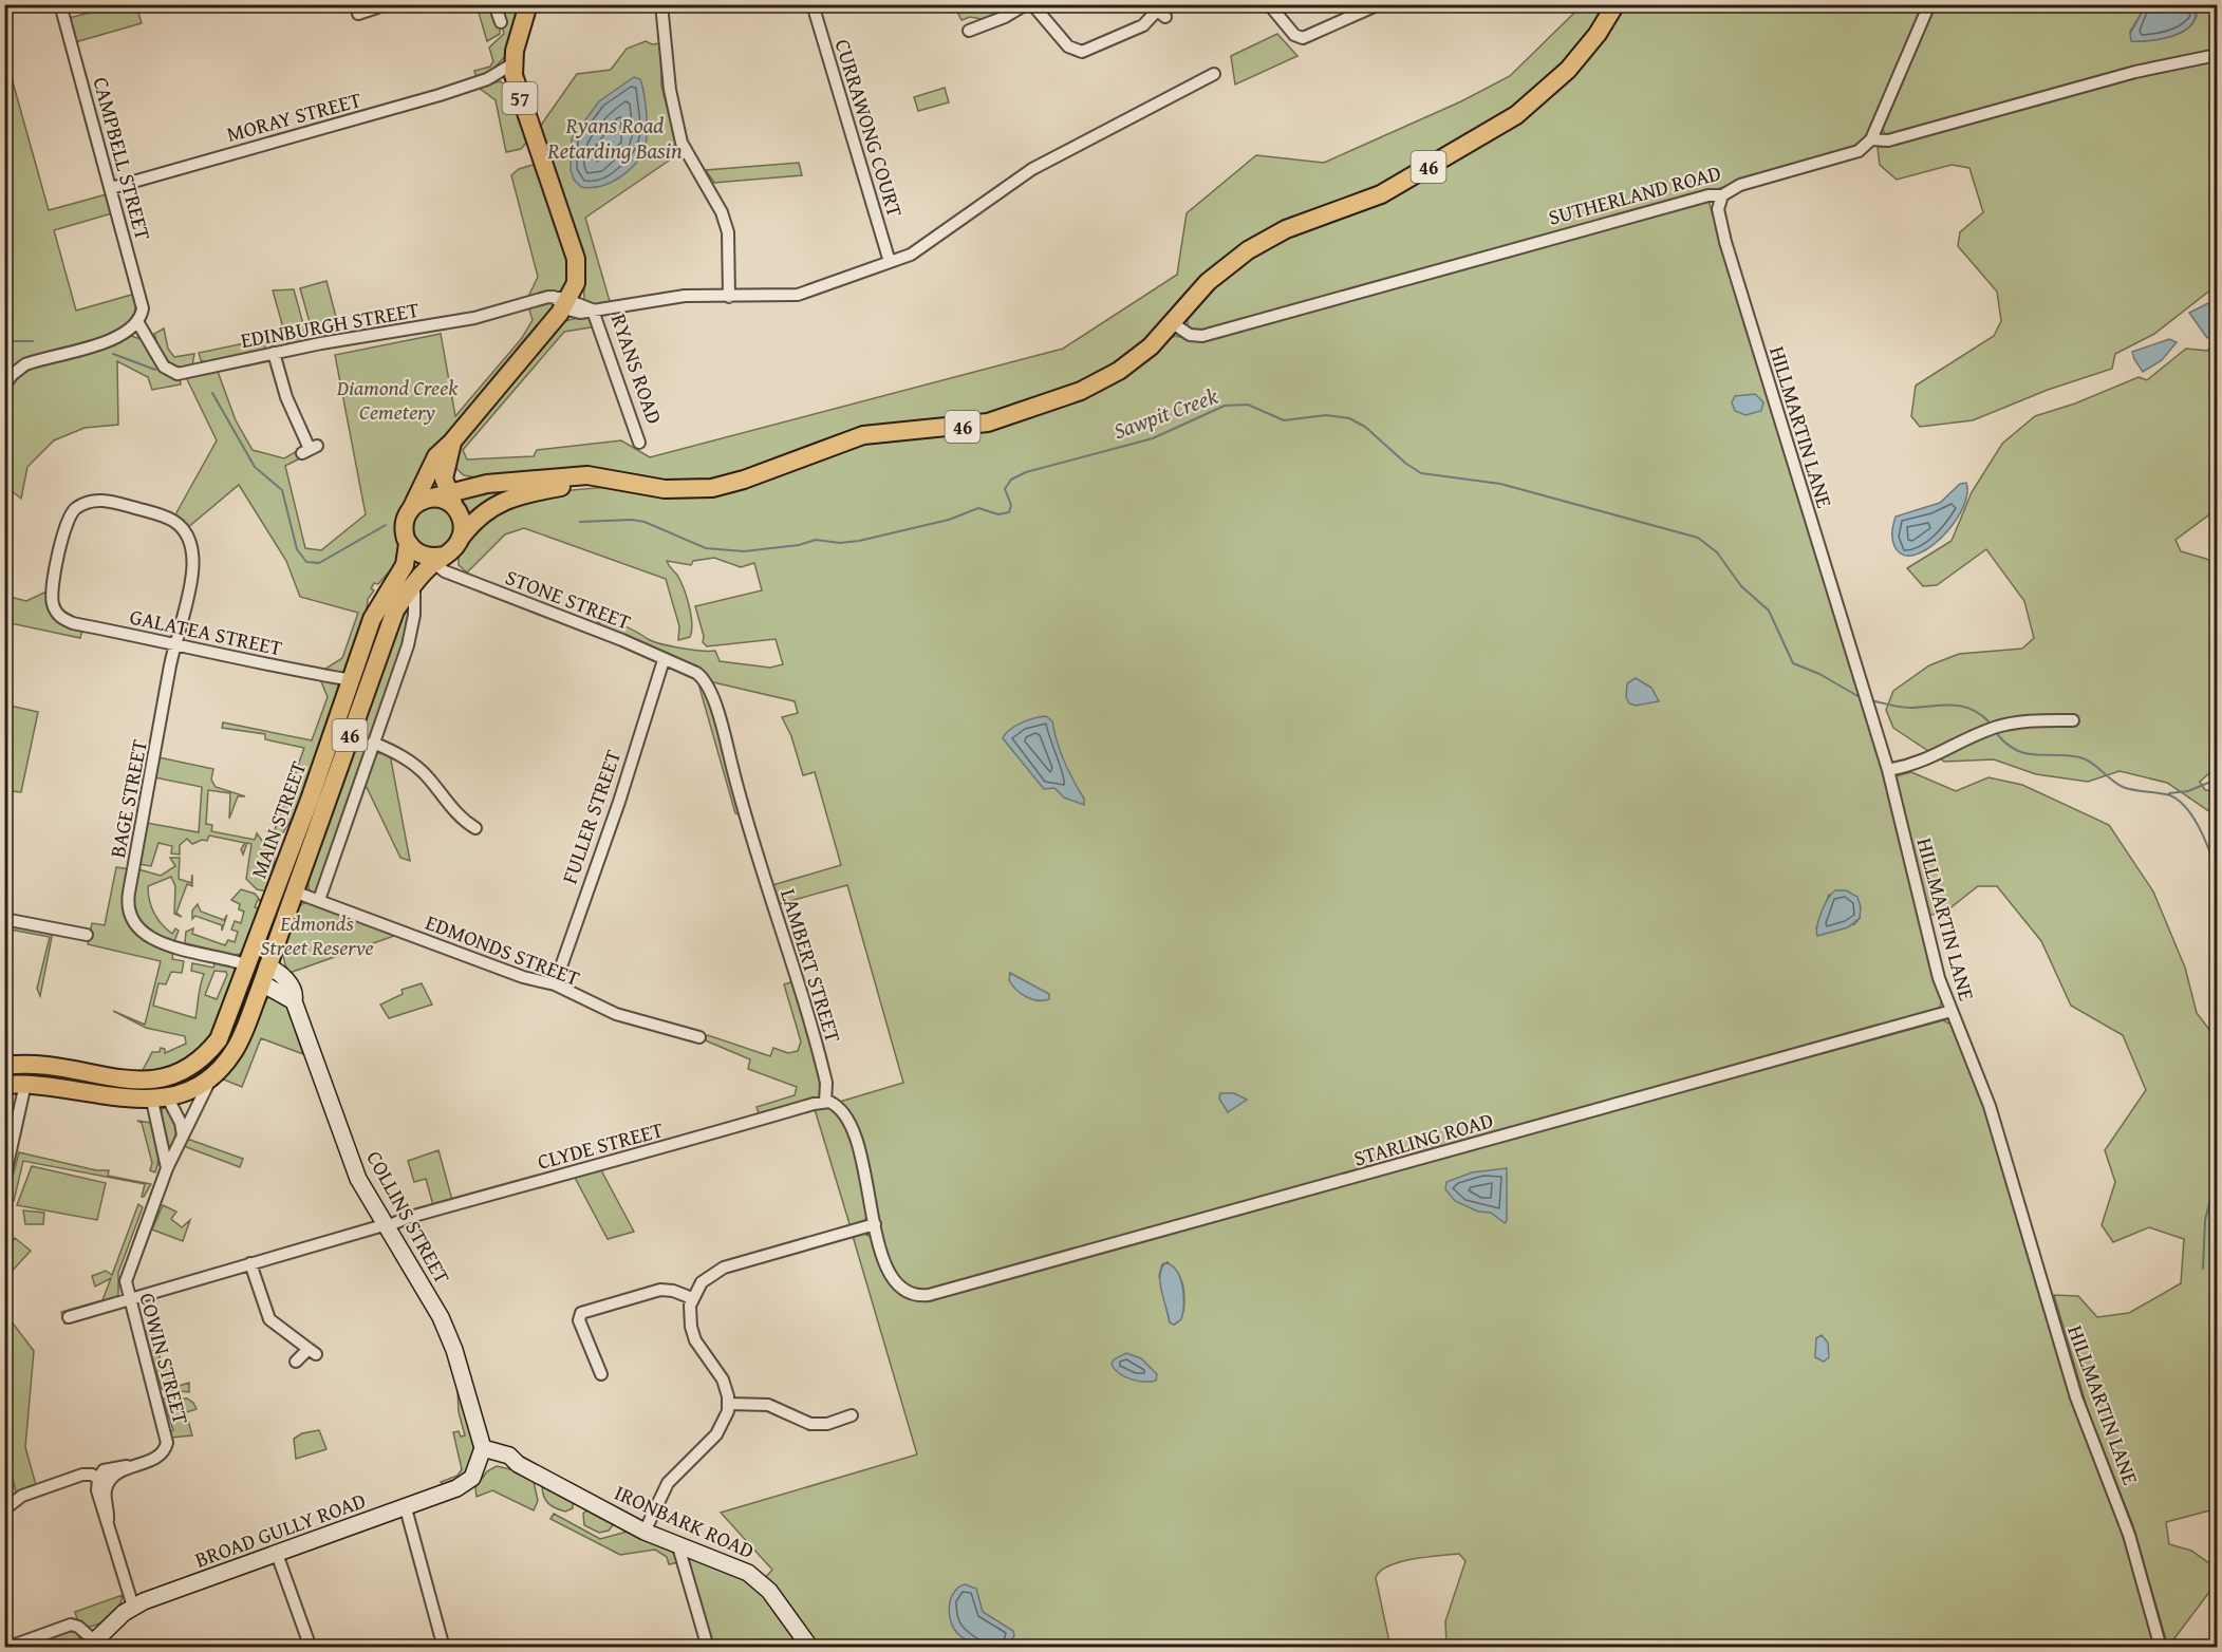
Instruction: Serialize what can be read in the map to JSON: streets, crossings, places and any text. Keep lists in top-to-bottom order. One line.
{"streets":{"main road":["57","46","MAIN STREET"],"street":["MORAY STREET","CURRAWONG COURT","CAMPBELL STREET","SUTHERLAND ROAD","EDINBURGH STREET","RYANS ROAD","HILLMARTIN LANE","STONE STREET","GALATEA STREET","BAGE STREET","FULLER STREET","EDMONDS STREET","LAMBERT STREET","STARLING ROAD","CLYDE STREET","COLLINS STREET","COWIN STREET","IRONBARK ROAD","BROAD GULLY ROAD"]},"crossings":[["57","MORAY STREET"],["57","46"],["57","EDINBURGH STREET"],["57","STONE STREET"],["57","MAIN STREET"],["MORAY STREET","CAMPBELL STREET"],["CURRAWONG COURT","EDINBURGH STREET"],["CAMPBELL STREET","EDINBURGH STREET"],["46","SUTHERLAND ROAD"],["46","STONE STREET"],["46","MAIN STREET"],["SUTHERLAND ROAD","HILLMARTIN LANE"],["EDINBURGH STREET","RYANS ROAD"],["HILLMARTIN LANE","STARLING ROAD"],["STONE STREET","FULLER STREET"],["STONE STREET","MAIN STREET"],["STONE STREET","LAMBERT STREET"],["GALATEA STREET","BAGE STREET"],["GALATEA STREET","MAIN STREET"],["BAGE STREET","MAIN STREET"],["FULLER STREET","EDMONDS STREET"],["FULLER STREET","LAMBERT STREET"],["MAIN STREET","EDMONDS STREET"],["MAIN STREET","COLLINS STREET"],["MAIN STREET","COWIN STREET"],["LAMBERT STREET","CLYDE STREET"],["CLYDE STREET","COLLINS STREET"],["CLYDE STREET","COWIN STREET"],["COLLINS STREET","IRONBARK ROAD"],["COLLINS STREET","BROAD GULLY ROAD"],["IRONBARK ROAD","BROAD GULLY ROAD"]],"water":["Ryans Road Retarding Basin","Sawpit Creek"],"parks":["Diamond Creek Cemetery","Edmonds Street Reserve"]}
